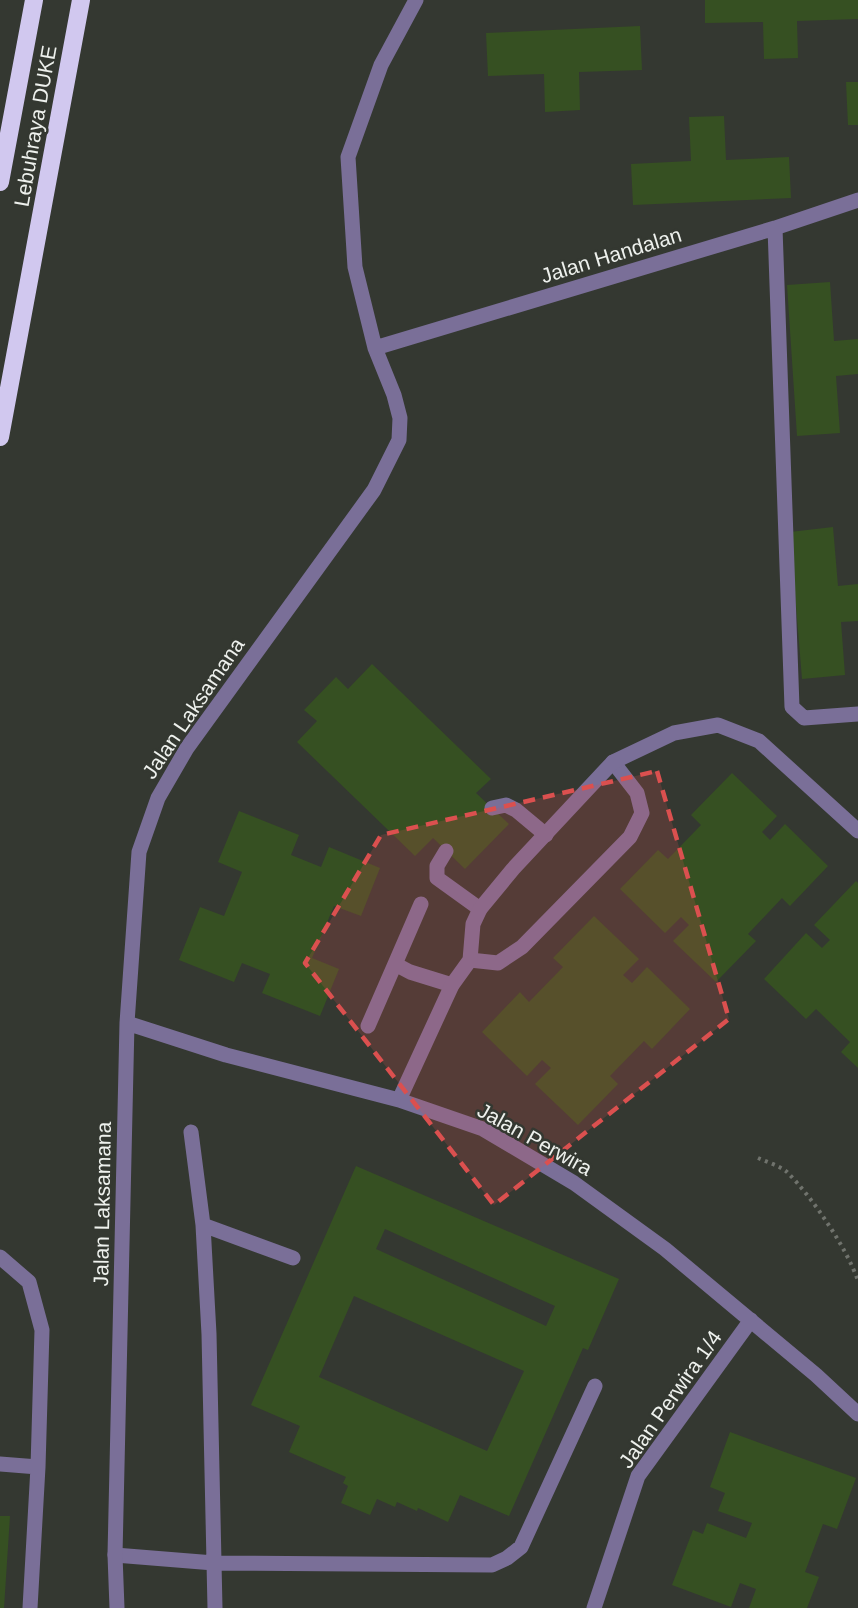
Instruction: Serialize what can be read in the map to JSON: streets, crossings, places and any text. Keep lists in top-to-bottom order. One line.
{"streets":{"highway":["Lebuhraya DUKE"],"street":["Jalan Handalan","Jalan Laksamana","Jalan Perwira","Jalan Perwira 1/4"]},"crossings":[["Jalan Handalan","Jalan Laksamana"],["Jalan Laksamana","Jalan Perwira"],["Jalan Perwira","Jalan Perwira 1/4"]]}
